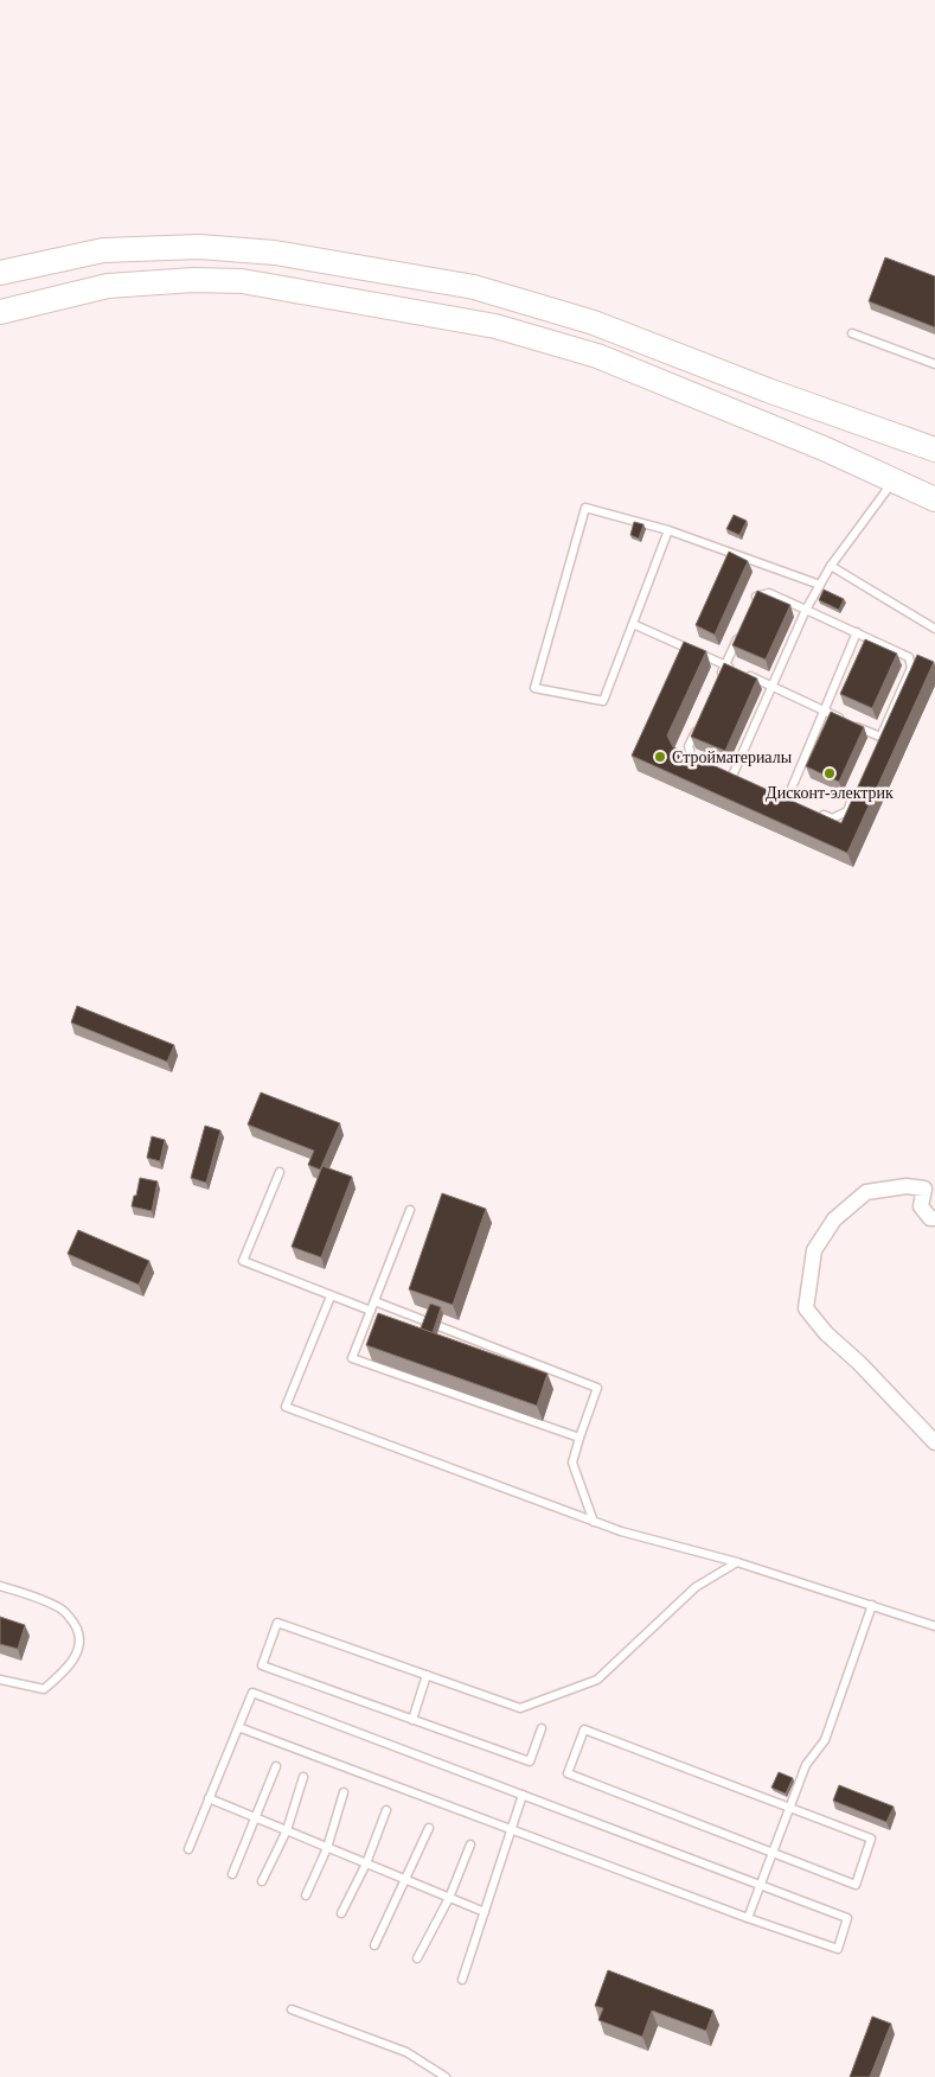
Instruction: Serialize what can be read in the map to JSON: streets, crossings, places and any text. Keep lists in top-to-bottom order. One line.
{"places":["Стройматериалы","Дисконт-электрик"]}
